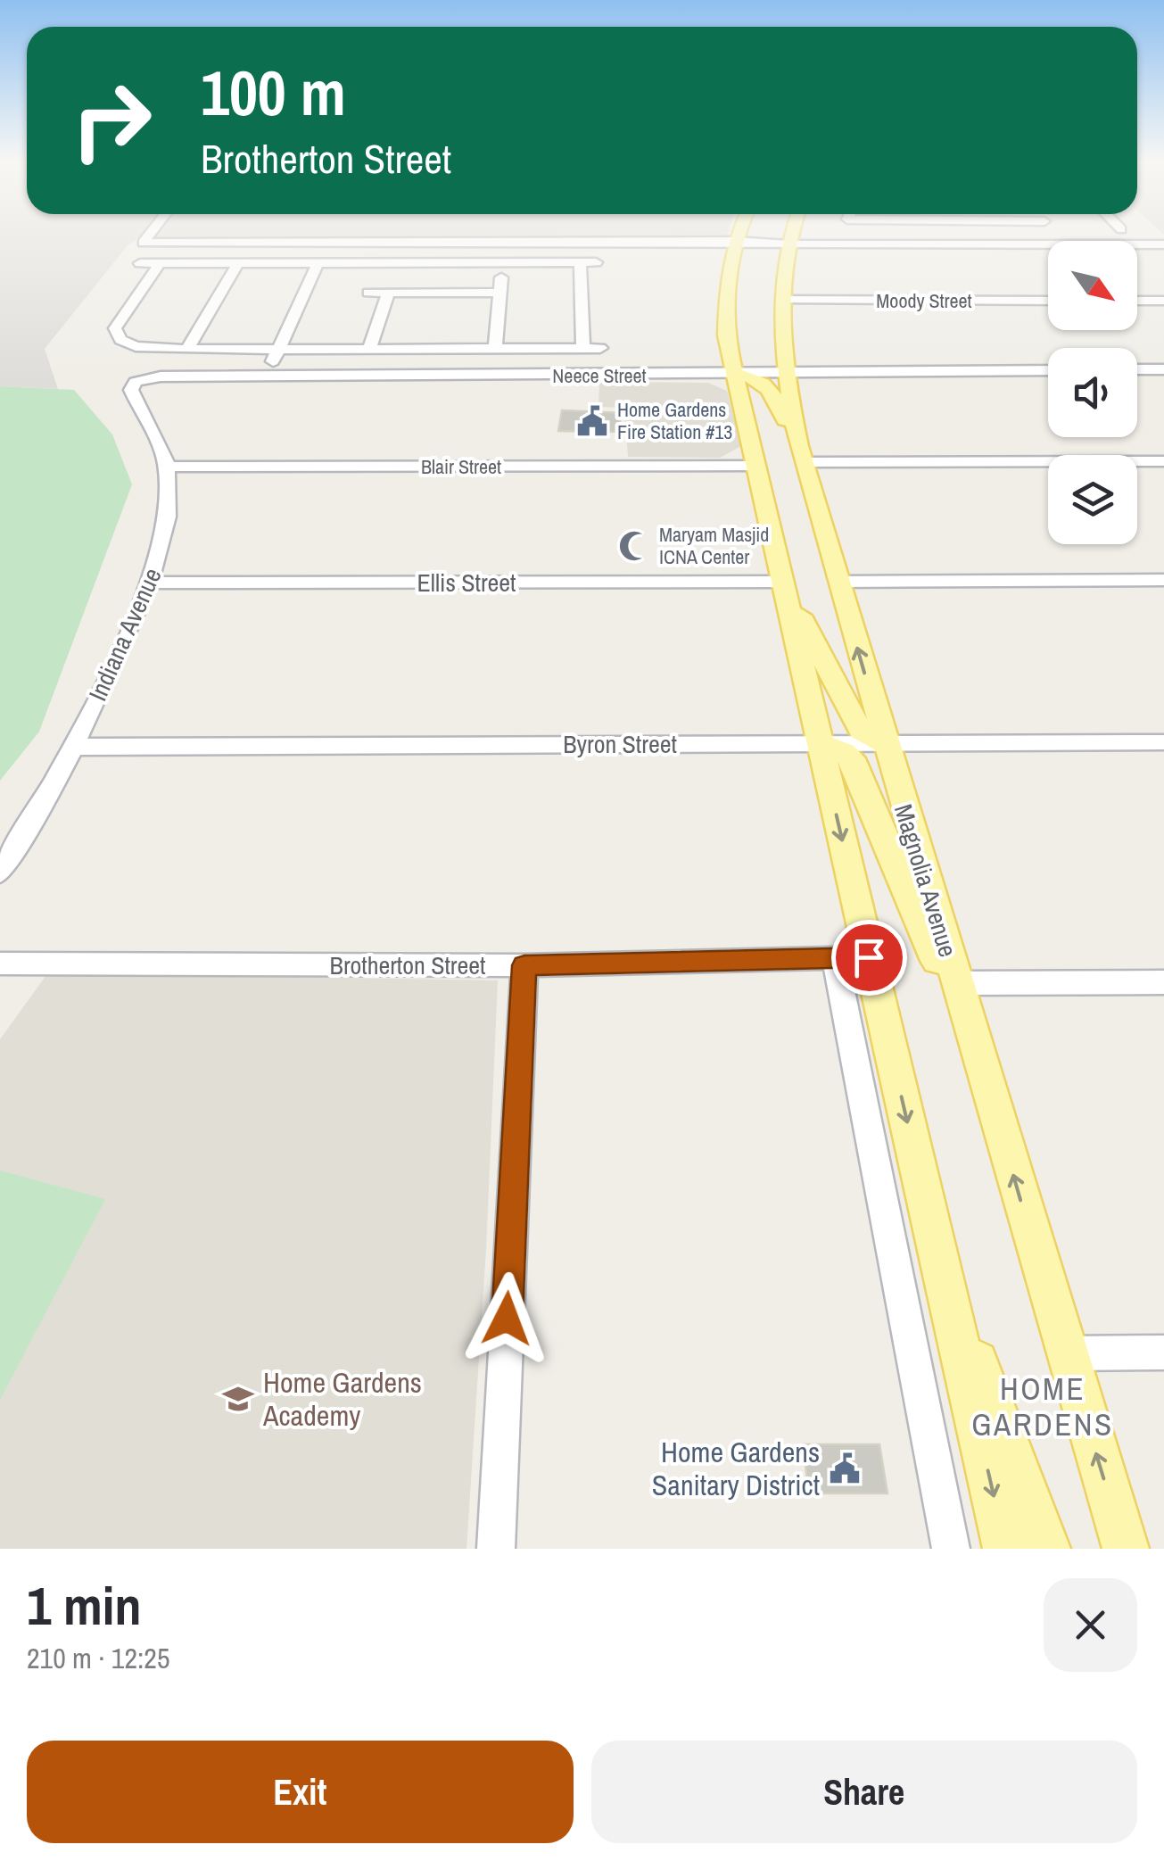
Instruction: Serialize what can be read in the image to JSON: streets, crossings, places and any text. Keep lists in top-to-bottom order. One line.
{"streets":{"main road":["Magnolia Avenue"],"street":["Moody Street","Neece Street","Blair Street","Ellis Street","Indiana Avenue","Byron Street","Brotherton Street"]},"crossings":[["Moody Street","Magnolia Avenue"],["Neece Street","Indiana Avenue"],["Neece Street","Magnolia Avenue"],["Blair Street","Indiana Avenue"],["Ellis Street","Indiana Avenue"],["Indiana Avenue","Byron Street"],["Byron Street","Magnolia Avenue"]],"districts":["HOME GARDENS"],"places":{"public building":["Home Gardens Fire Station #13","Home Gardens Sanitary District"],"mosque":["Maryam Masjid ICNA Center"],"school or university":["Home Gardens Academy"]},"north":"bottom right","page":{"turn":["100 m","Brotherton Street"],"heading":["1 min","210 m · 12:25"],"buttons":["Exit","Share"]}}
